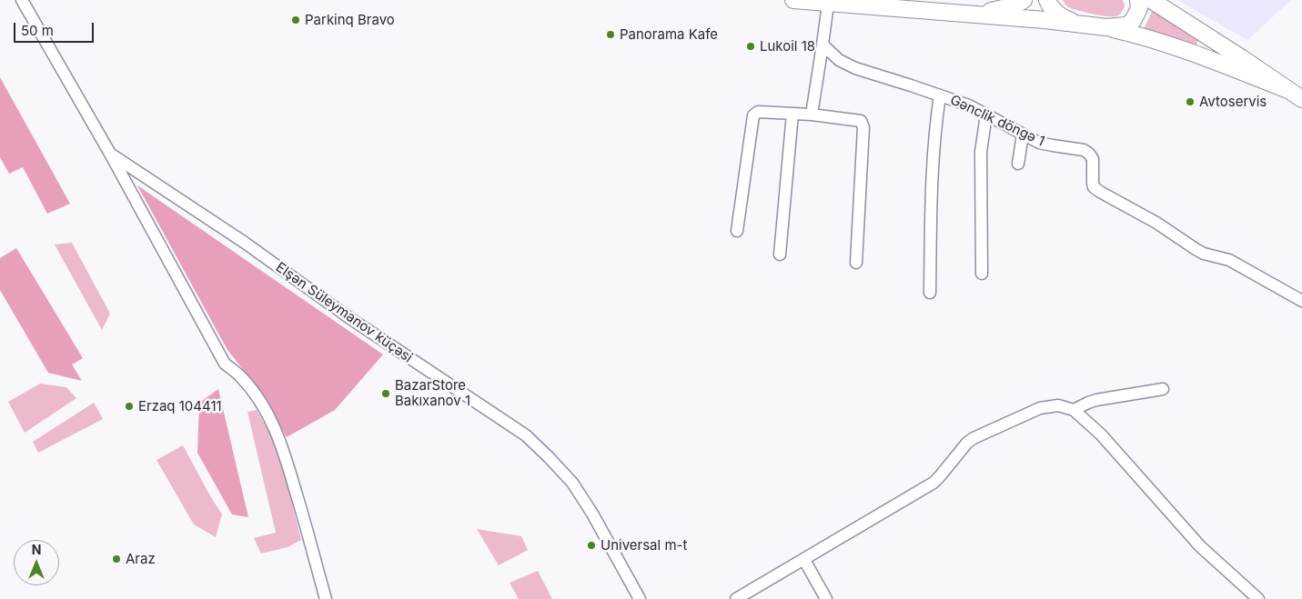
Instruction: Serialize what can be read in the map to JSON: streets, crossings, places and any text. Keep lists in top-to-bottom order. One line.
{"streets":{"street":["Gənclik döngə 1","Elşən Süleymanov küçəsi"]},"places":["Parkinq Bravo","Panorama Kafe","Lukoil 18","Avtoservis","BazarStore Bakıxanov 1","Erzaq 104411","Universal m-t","Araz"],"scale_bar":"50 m","north":"top"}
